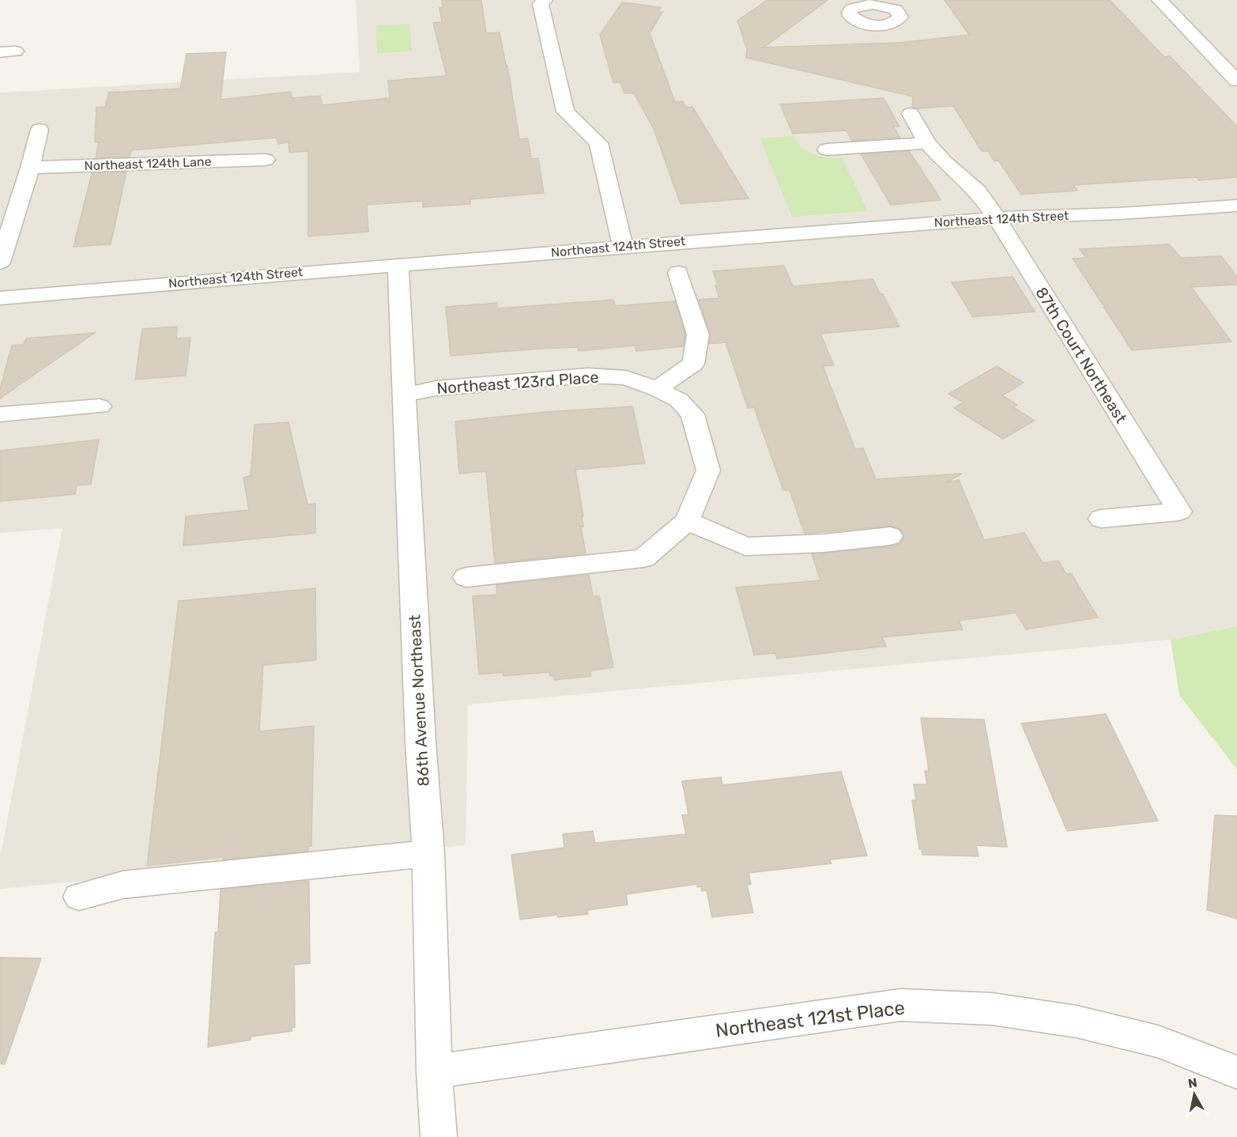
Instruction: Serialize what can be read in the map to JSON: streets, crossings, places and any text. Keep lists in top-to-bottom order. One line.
{"streets":{"street":["Northeast 124th Lane","Northeast 124th Street","87th Court Northeast","Northeast 123rd Place","86th Avenue Northeast","Northeast 121st Place"]},"crossings":[["Northeast 124th Street","87th Court Northeast"],["Northeast 124th Street","86th Avenue Northeast"],["Northeast 123rd Place","86th Avenue Northeast"],["86th Avenue Northeast","Northeast 121st Place"]],"north":"top"}
